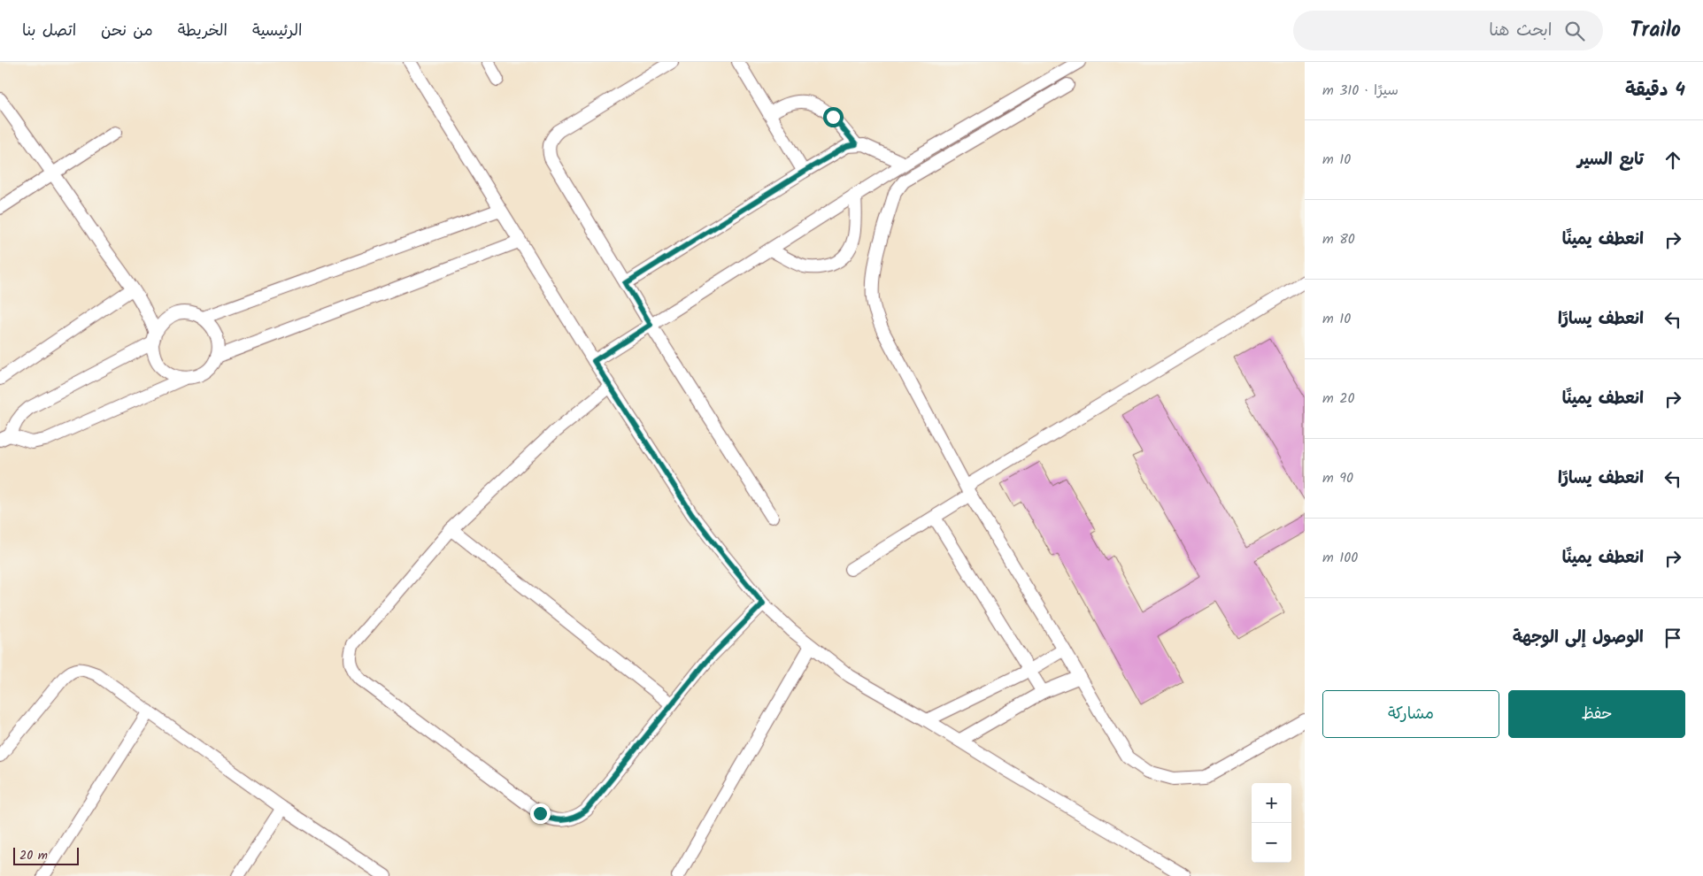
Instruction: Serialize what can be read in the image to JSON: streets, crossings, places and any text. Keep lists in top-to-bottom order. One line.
{"scale_bar":"20 m","page":{"header":"Trailo","search":"ابحث هنا","nav":["الرئيسية","الخريطة","من نحن","اتصل بنا"],"heading":["4 دقيقة","سيرًا · 310 m"],"list":[["تابع السير","10 m"],["انعطف يمينًا","80 m"],["انعطف يسارًا","10 m"],["انعطف يمينًا","20 m"],["انعطف يسارًا","90 m"],["انعطف يمينًا","100 m"],"الوصول إلى الوجهة"],"buttons":["حفظ","مشاركة"],"map_buttons":["+","−"],"scale":"20 m"}}
